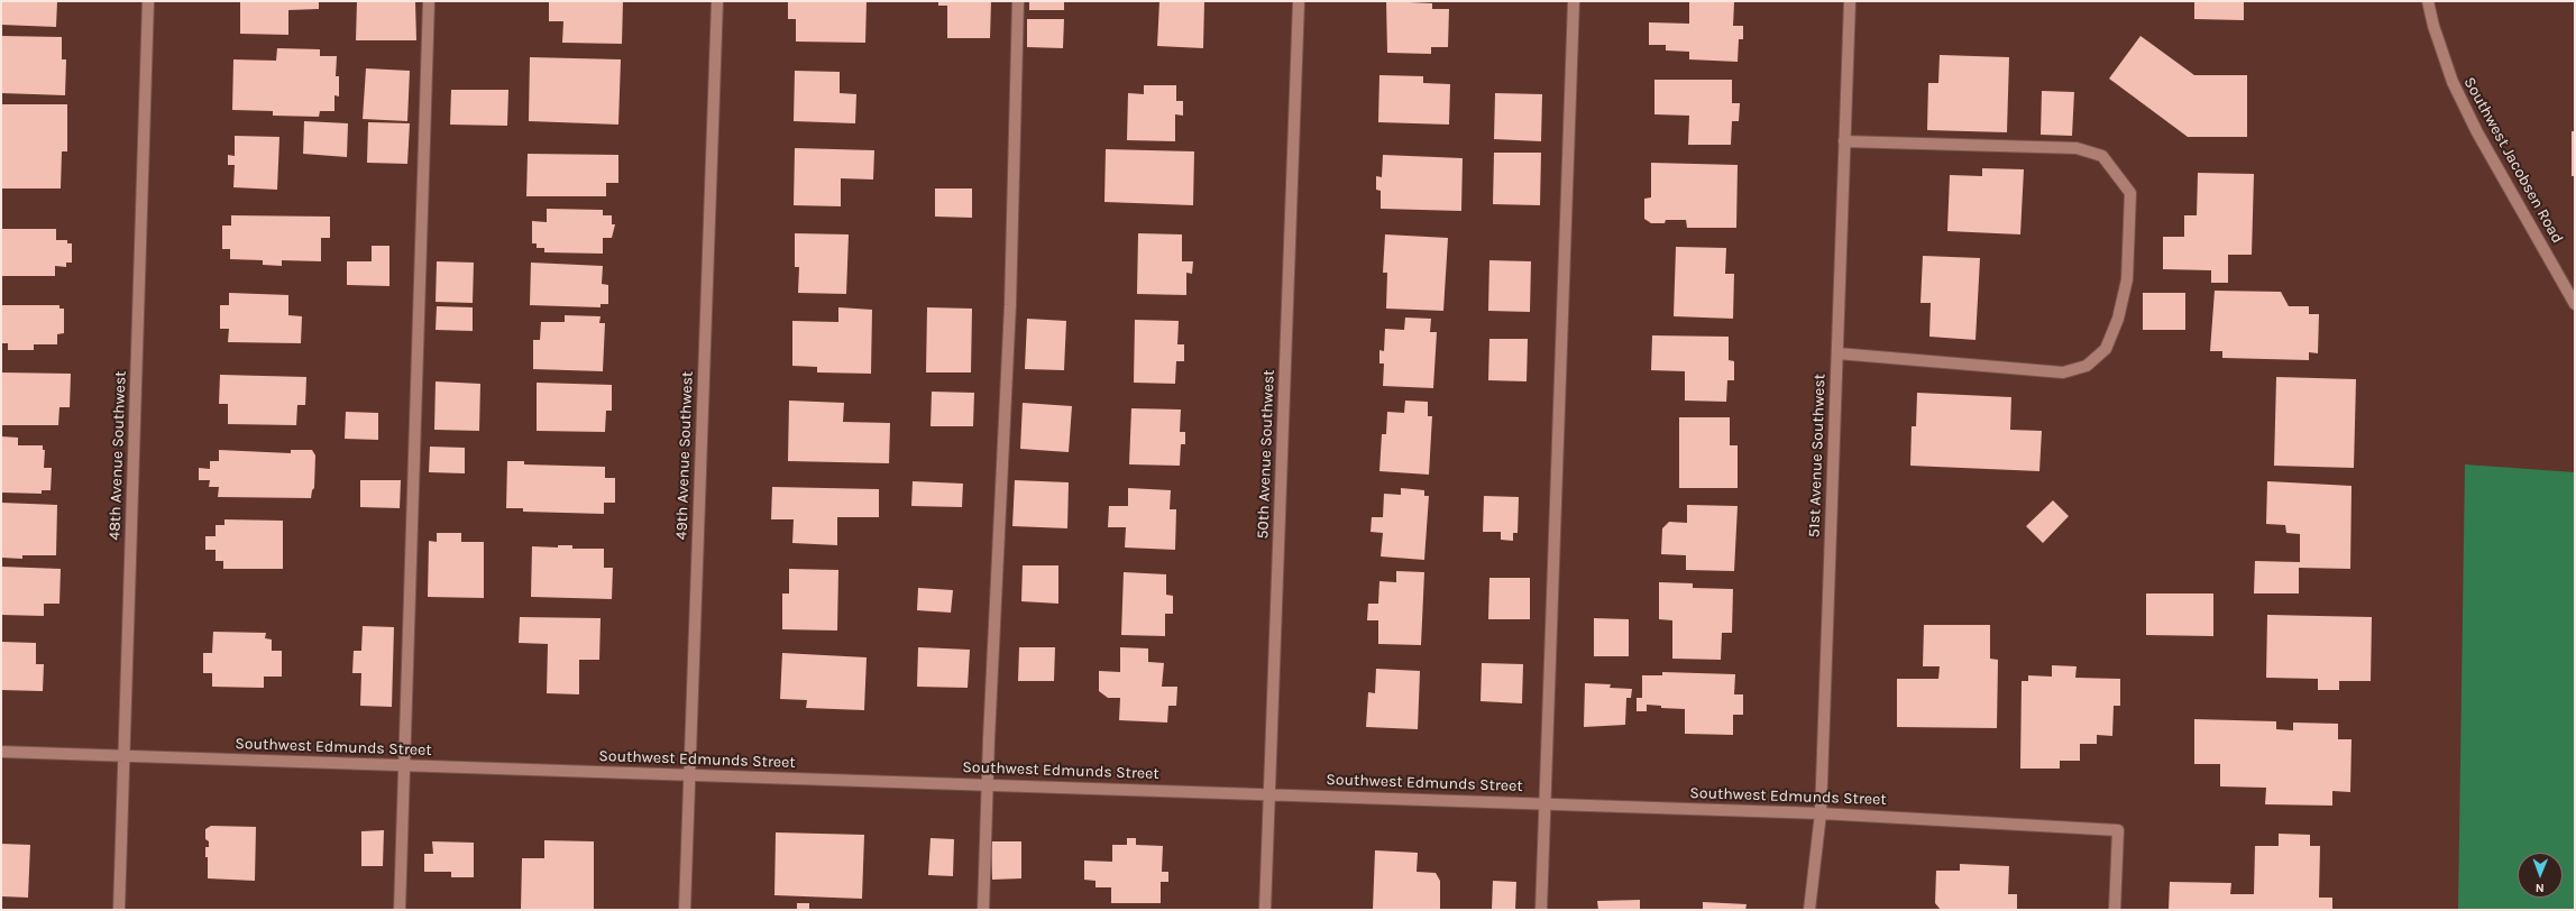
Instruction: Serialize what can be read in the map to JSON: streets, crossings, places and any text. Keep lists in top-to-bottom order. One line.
{"streets":{"street":["Southwest Jacobsen Road","50th Avenue Southwest","48th Avenue Southwest","49th Avenue Southwest","51st Avenue Southwest","Southwest Edmunds Street"]},"crossings":[["50th Avenue Southwest","Southwest Edmunds Street"],["48th Avenue Southwest","Southwest Edmunds Street"],["49th Avenue Southwest","Southwest Edmunds Street"],["51st Avenue Southwest","Southwest Edmunds Street"]],"north":"bottom"}
